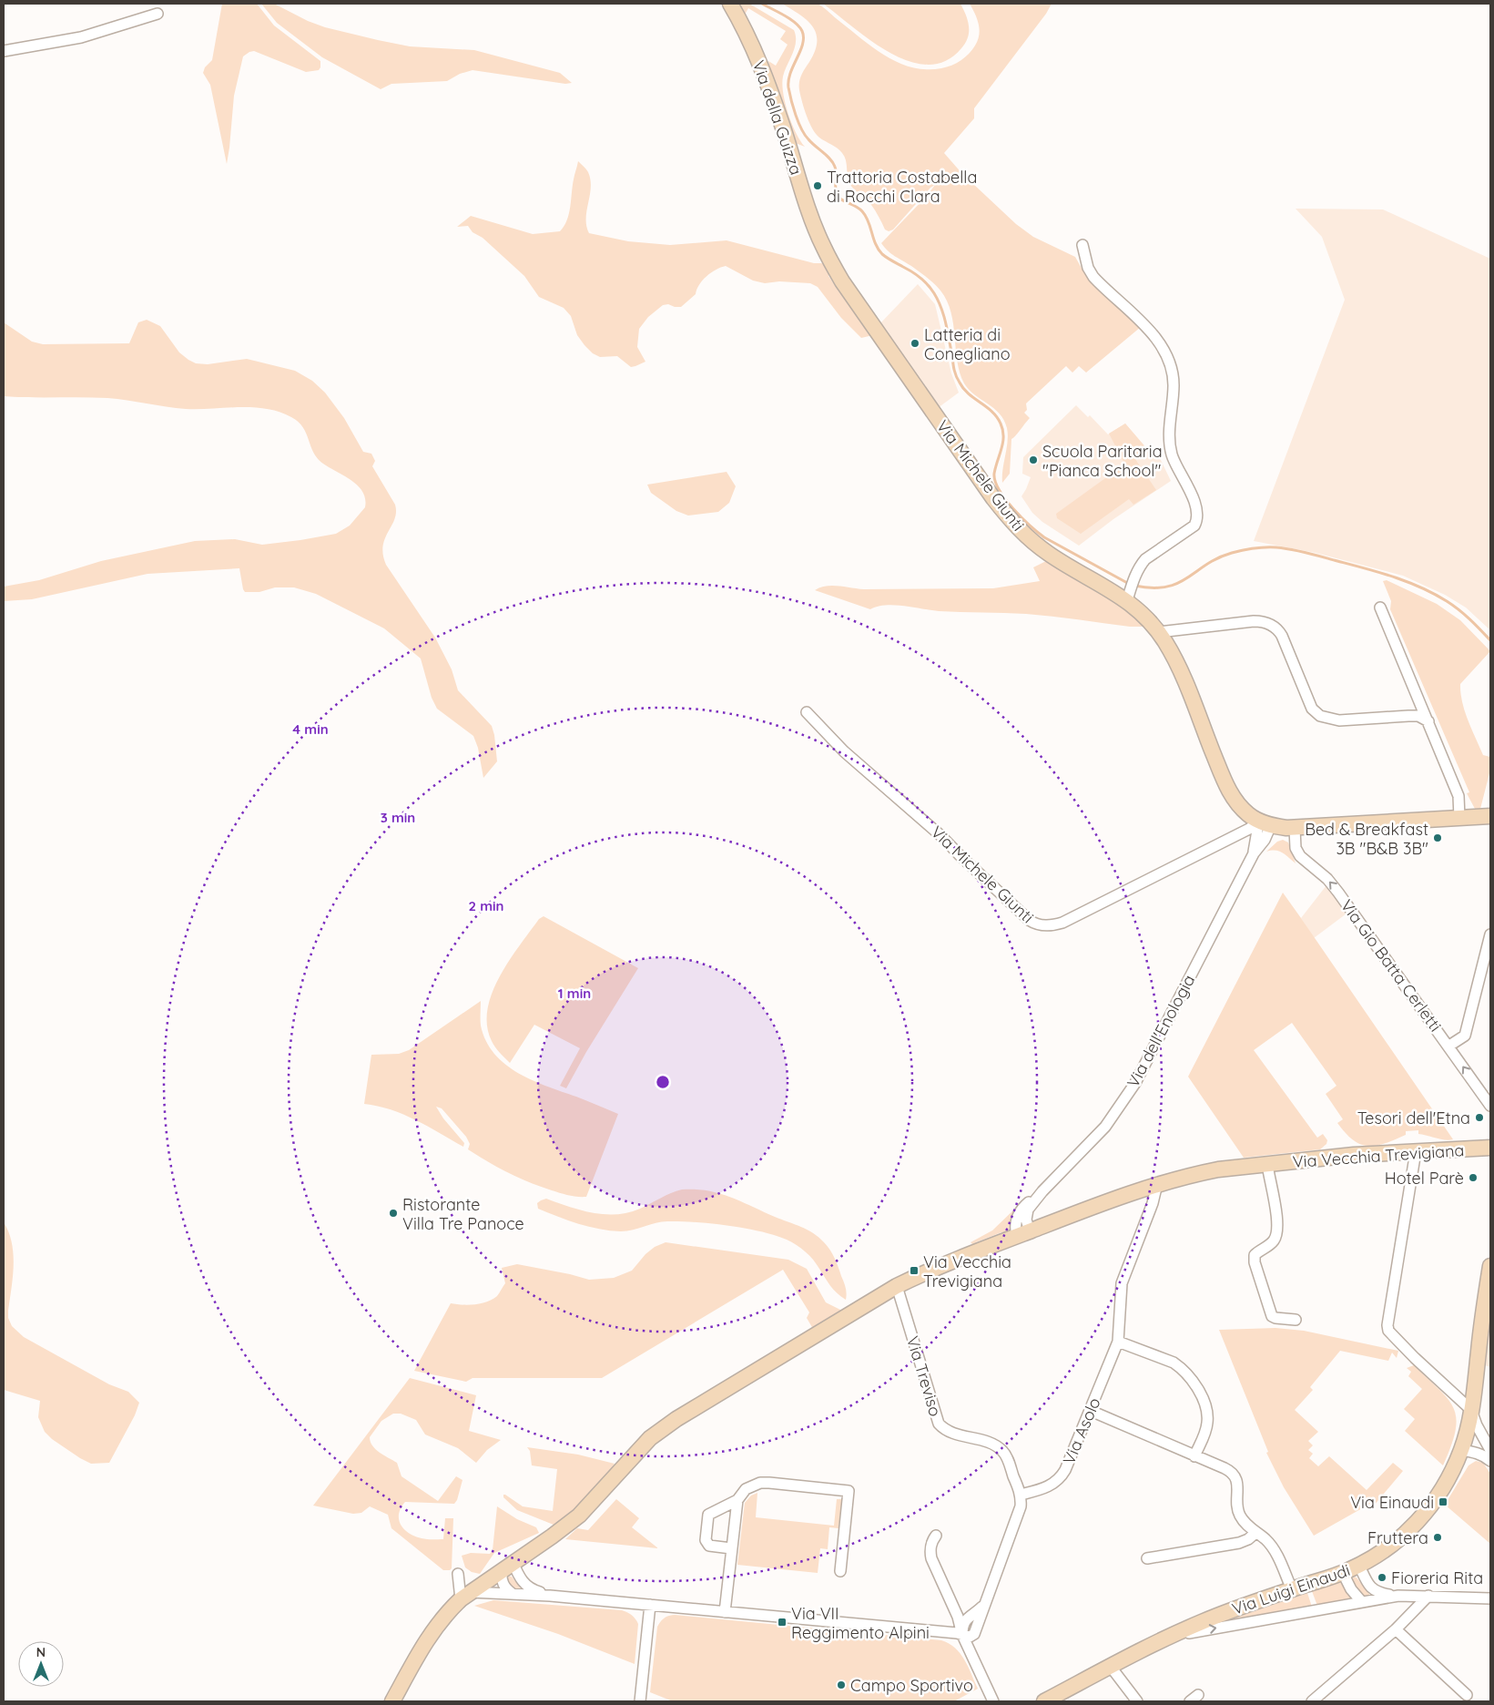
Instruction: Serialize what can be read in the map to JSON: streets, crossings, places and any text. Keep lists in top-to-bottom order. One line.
{"streets":{"street":["Via della Guizza","Via Michele Giunti","Via Gio Batta Cerletti","Via dell'Enologia","Via Vecchia Trevigiana","Via Treviso","Via Asolo","Via Luigi Einaudi"]},"crossings":[["Via della Guizza","Via Michele Giunti"],["Via Michele Giunti","Via Gio Batta Cerletti"],["Via Michele Giunti","Via dell'Enologia"],["Via dell'Enologia","Via Vecchia Trevigiana"],["Via Vecchia Trevigiana","Via Treviso"],["Via Vecchia Trevigiana","Via Asolo"],["Via Treviso","Via Asolo"]],"one_way":["Via Gio Batta Cerletti"],"places":{"other":["Trattoria Costabella di Rocchi Clara","Latteria di Conegliano","Scuola Paritaria \"Pianca School\"","Bed & Breakfast 3B \"B&B 3B\"","Tesori dell'Etna","Hotel Parè","Ristorante Villa Tre Panoce","Fruttera","Fioreria Rita","Campo Sportivo"],"transit":["Via Vecchia Trevigiana","Via Einaudi","Via VII Reggimento Alpini"]},"north":"top","rings":["4 min","3 min","2 min","1 min"]}
